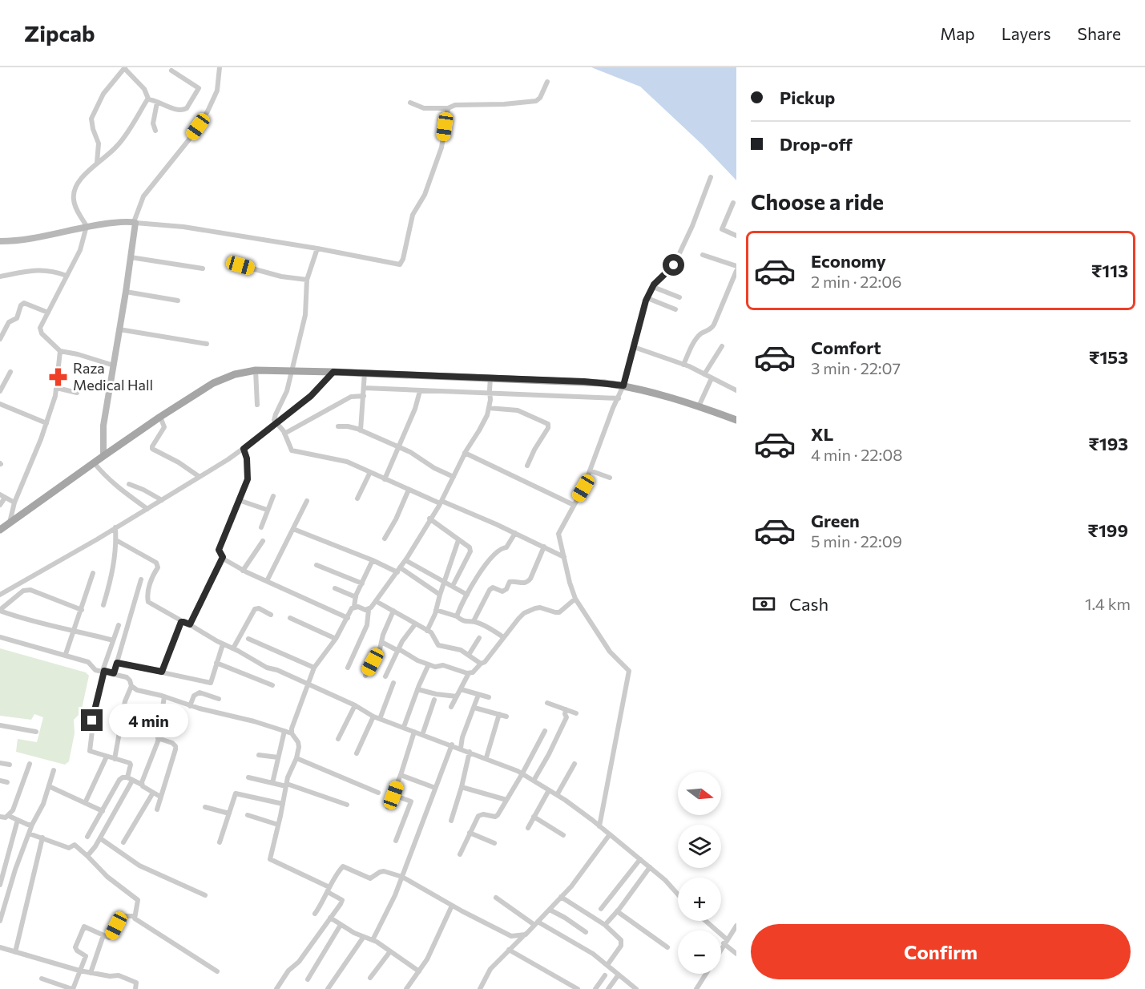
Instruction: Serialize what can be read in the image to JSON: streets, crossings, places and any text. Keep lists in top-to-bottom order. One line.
{"places":{"pharmacy":["Raza Medical Hall"]},"north":"right","page":{"header":"Zipcab","nav":["Map","Layers","Share"],"banner":["Pickup","Drop-off"],"heading":"Choose a ride","list":[{"name":"Economy","note":"2 min · 22:06","value":"₹113"},{"name":"Comfort","note":"3 min · 22:07","value":"₹153"},{"name":"XL","note":"4 min · 22:08","value":"₹193"},{"name":"Green","note":"5 min · 22:09","value":"₹199"}],"pay":["Cash","1.4 km"],"bubble":"4 min","map_buttons":["+","−"],"buttons":"Confirm"}}
